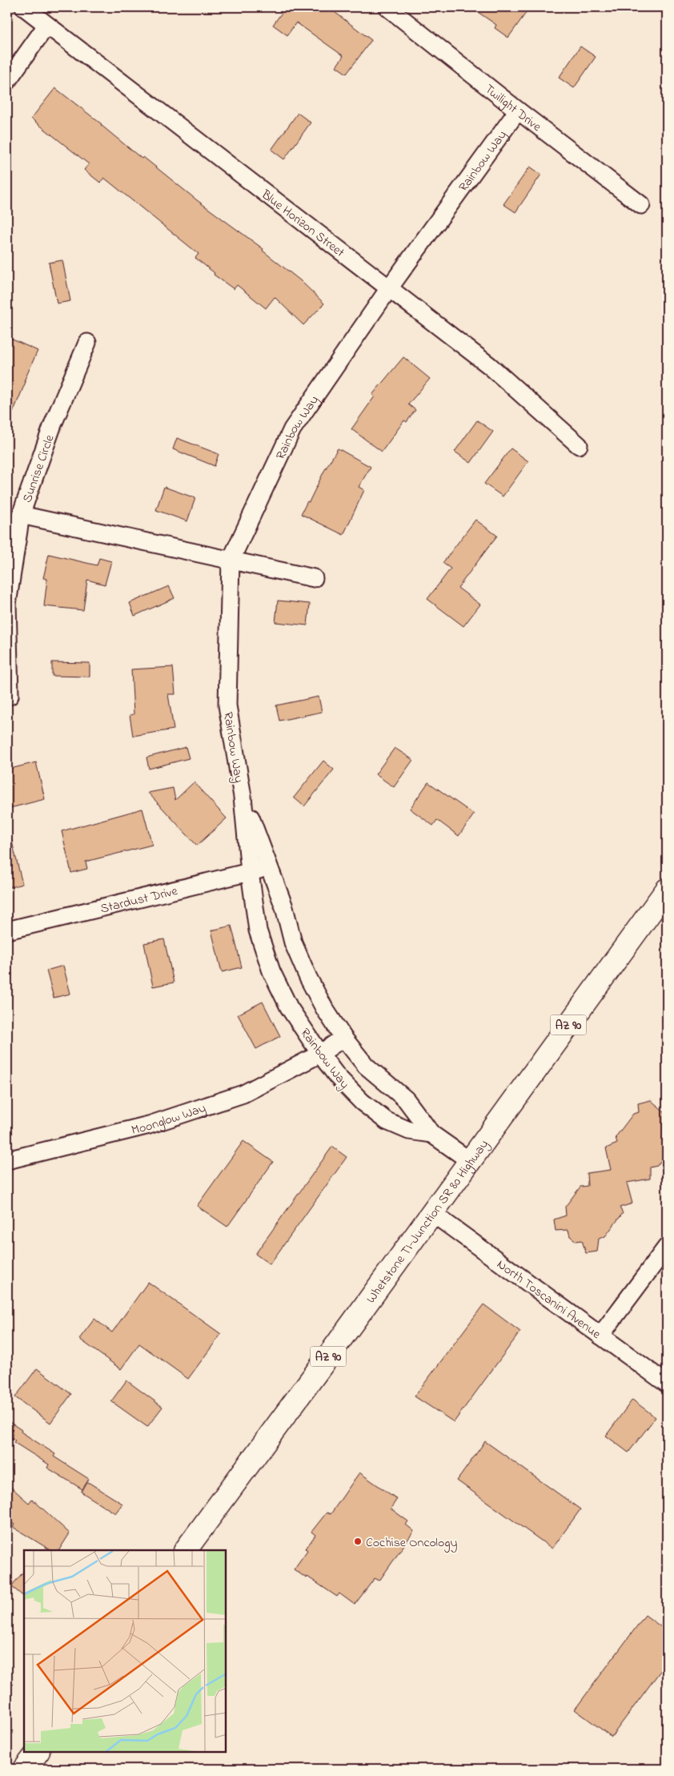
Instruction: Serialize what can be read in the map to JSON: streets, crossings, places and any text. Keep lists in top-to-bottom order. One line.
{"streets":{"highway":["AZ 90","Whetstone TI-Junction SR 80 Highway"],"street":["Twilight Drive","Rainbow Way","Blue Horizon Street","Sunrise Circle","Stardust Drive","Moonglow Way","North Toscanini Avenue"]},"crossings":[["Twilight Drive","Rainbow Way"],["Rainbow Way","Blue Horizon Street"],["Rainbow Way","Stardust Drive"],["Rainbow Way","Moonglow Way"],["Rainbow Way","Whetstone TI-Junction SR 80 Highway"],["Whetstone TI-Junction SR 80 Highway","North Toscanini Avenue"]],"places":["Cochise Oncology"]}
